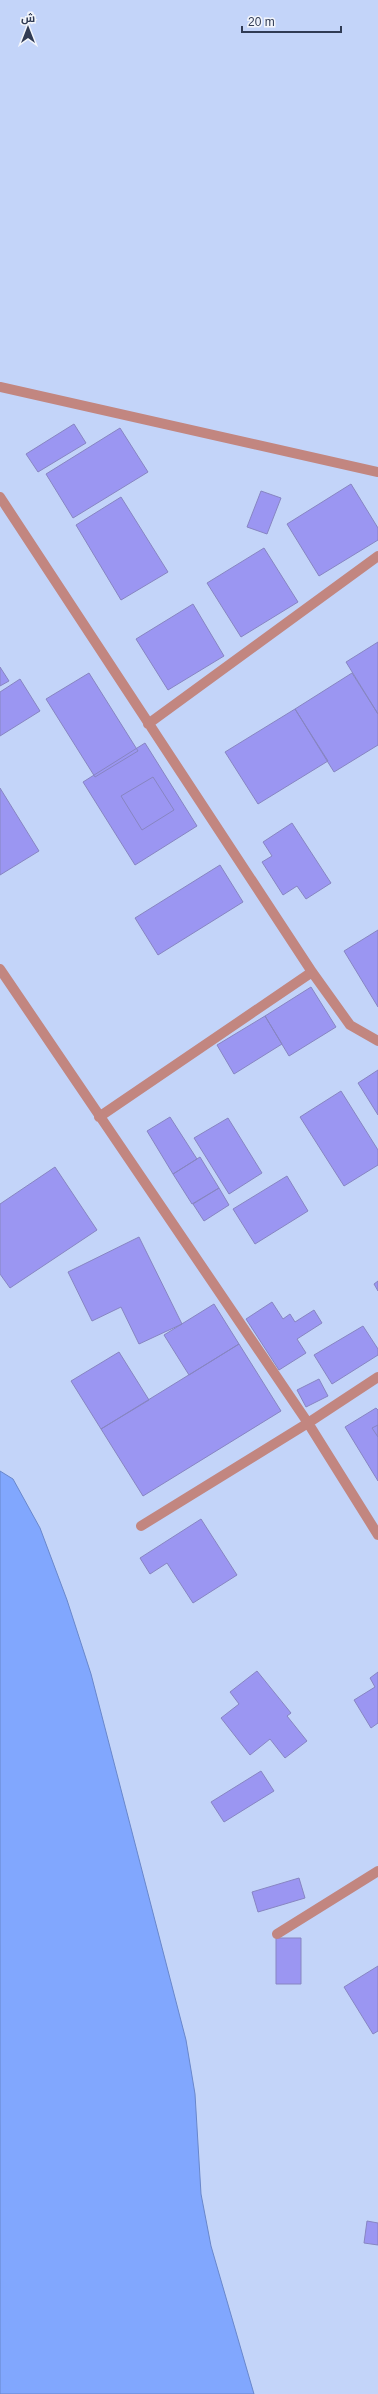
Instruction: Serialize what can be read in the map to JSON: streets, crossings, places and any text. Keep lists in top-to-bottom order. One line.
{"scale_bar":"20 m","north":"top"}
